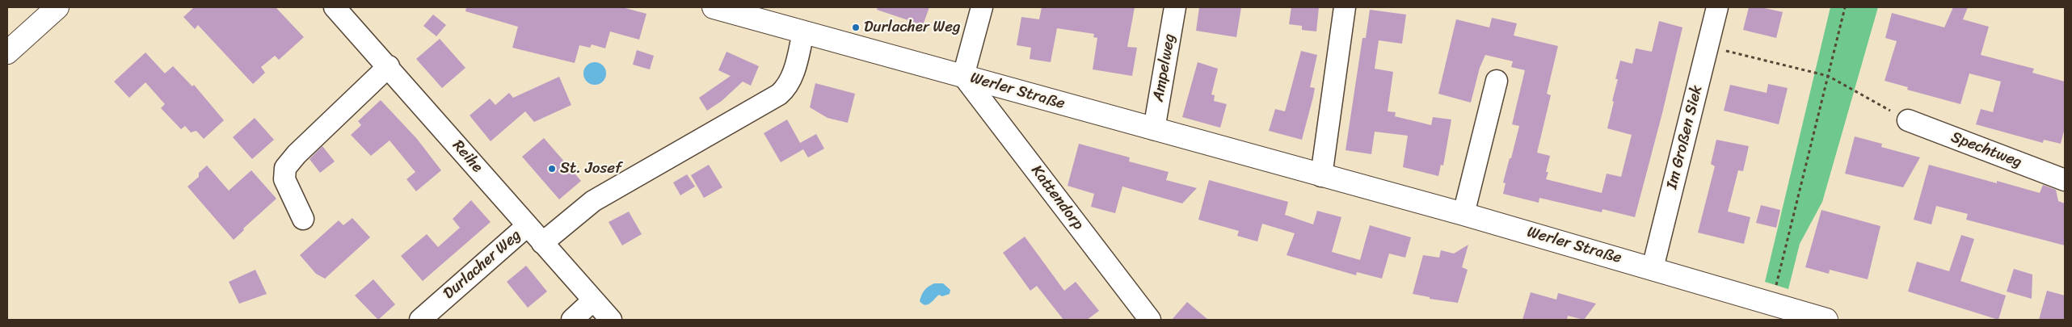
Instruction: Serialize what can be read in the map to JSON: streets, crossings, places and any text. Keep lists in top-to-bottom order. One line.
{"streets":{"main road":["Werler Straße"],"street":["Ampelweg","Im Großen Siek","Spechtweg","Reihe","Kattendorp","Durlacher Weg"]},"crossings":[["Ampelweg","Werler Straße"],["Werler Straße","Im Großen Siek"],["Werler Straße","Kattendorp"],["Werler Straße","Durlacher Weg"],["Reihe","Durlacher Weg"]],"places":["Durlacher Weg","St. Josef"]}
